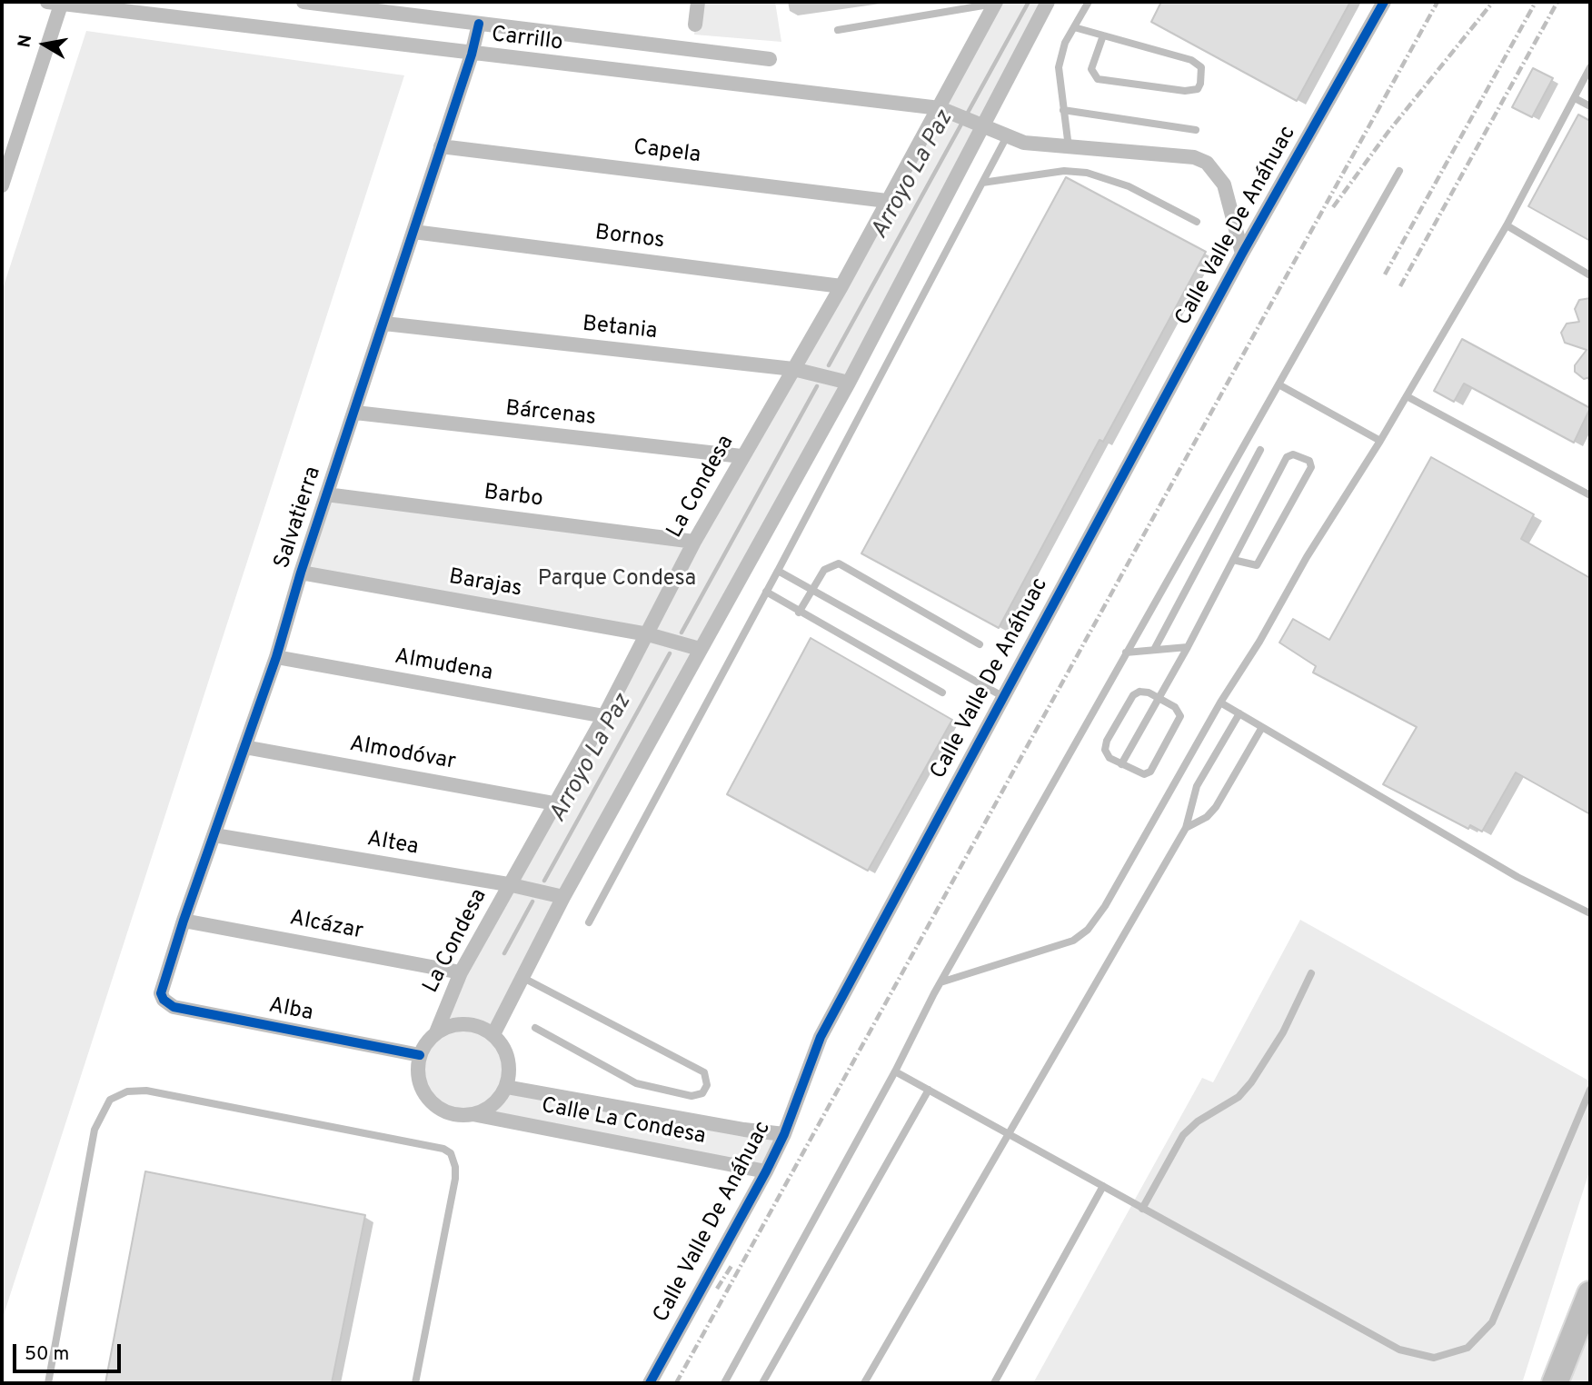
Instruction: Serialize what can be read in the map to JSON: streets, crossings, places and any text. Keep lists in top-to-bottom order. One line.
{"streets":{"street":["Carrillo","Capela","Calle Valle De Anáhuac","Bornos","Betania","Bárcenas","La Condesa","Barbo","Salvatierra","Barajas","Almudena","Almodóvar","Altea","Alcázar","Alba","Calle La Condesa"]},"crossings":[["Carrillo","Calle Valle De Anáhuac"],["Carrillo","La Condesa"],["Carrillo","Salvatierra"],["Capela","La Condesa"],["Capela","Salvatierra"],["Calle Valle De Anáhuac","Calle La Condesa"],["Bornos","La Condesa"],["Bornos","Salvatierra"],["Betania","La Condesa"],["Betania","Salvatierra"],["Bárcenas","La Condesa"],["Bárcenas","Salvatierra"],["La Condesa","Barbo"],["La Condesa","Barajas"],["La Condesa","Almudena"],["La Condesa","Almodóvar"],["La Condesa","Altea"],["La Condesa","Alcázar"],["La Condesa","Alba"],["La Condesa","Calle La Condesa"],["Barbo","Salvatierra"],["Salvatierra","Barajas"],["Salvatierra","Almudena"],["Salvatierra","Almodóvar"],["Salvatierra","Altea"],["Salvatierra","Alcázar"],["Salvatierra","Alba"],["Alba","Calle La Condesa"]],"water":["Arroyo La Paz"],"parks":["Parque Condesa"],"scale_bar":"50 m","north":"left"}
